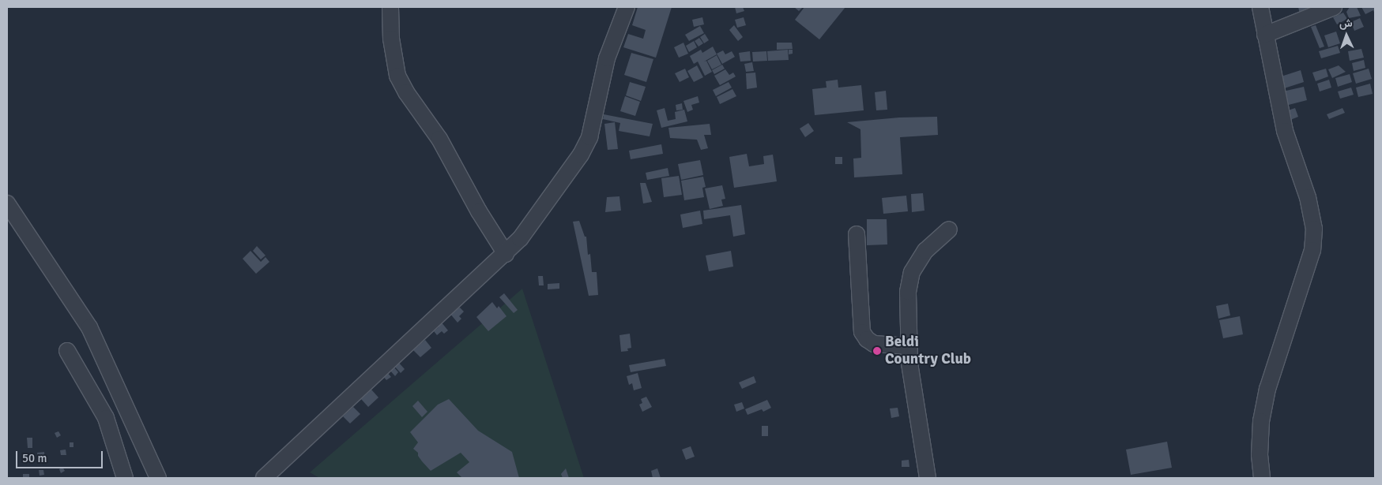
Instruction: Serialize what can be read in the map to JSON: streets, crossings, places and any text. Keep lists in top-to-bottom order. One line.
{"places":["Beldi Country Club"],"scale_bar":"50 m","north":"top"}
